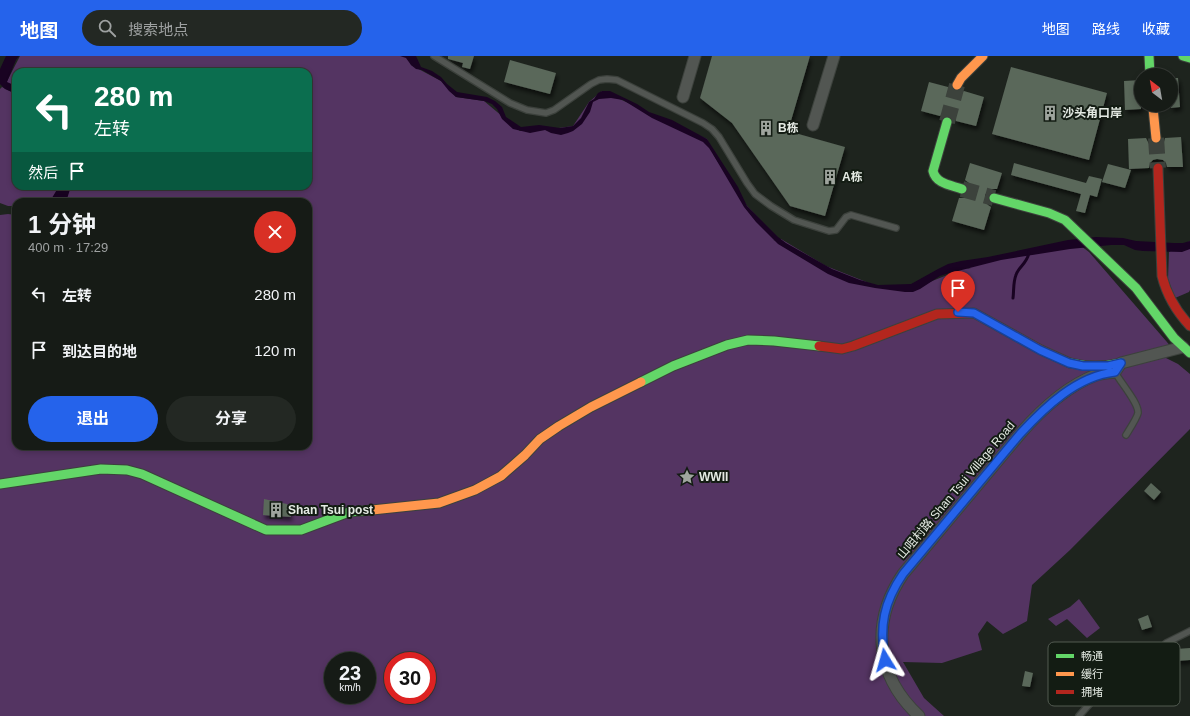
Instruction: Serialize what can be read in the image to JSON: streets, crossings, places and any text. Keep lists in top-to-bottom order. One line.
{"streets":{"street":["山咀村路 Shan Tsui Village Road"]},"places":{"building":["沙头角口岸","B栋","A栋","Shan Tsui post"],"place":["WWII"]},"legend":["畅通","缓行","拥堵"],"north":"top left","page":{"header":"地图","search":"搜索地点","nav":["地图","路线","收藏"],"turn":["280 m","左转"],"then":"然后","heading":["1 分钟","400 m · 17:29"],"list":[{"name":"左转","value":"280 m"},{"name":"到达目的地","value":"120 m"}],"buttons":["退出","分享"],"speed":"23 km/h","limit":"30"}}
